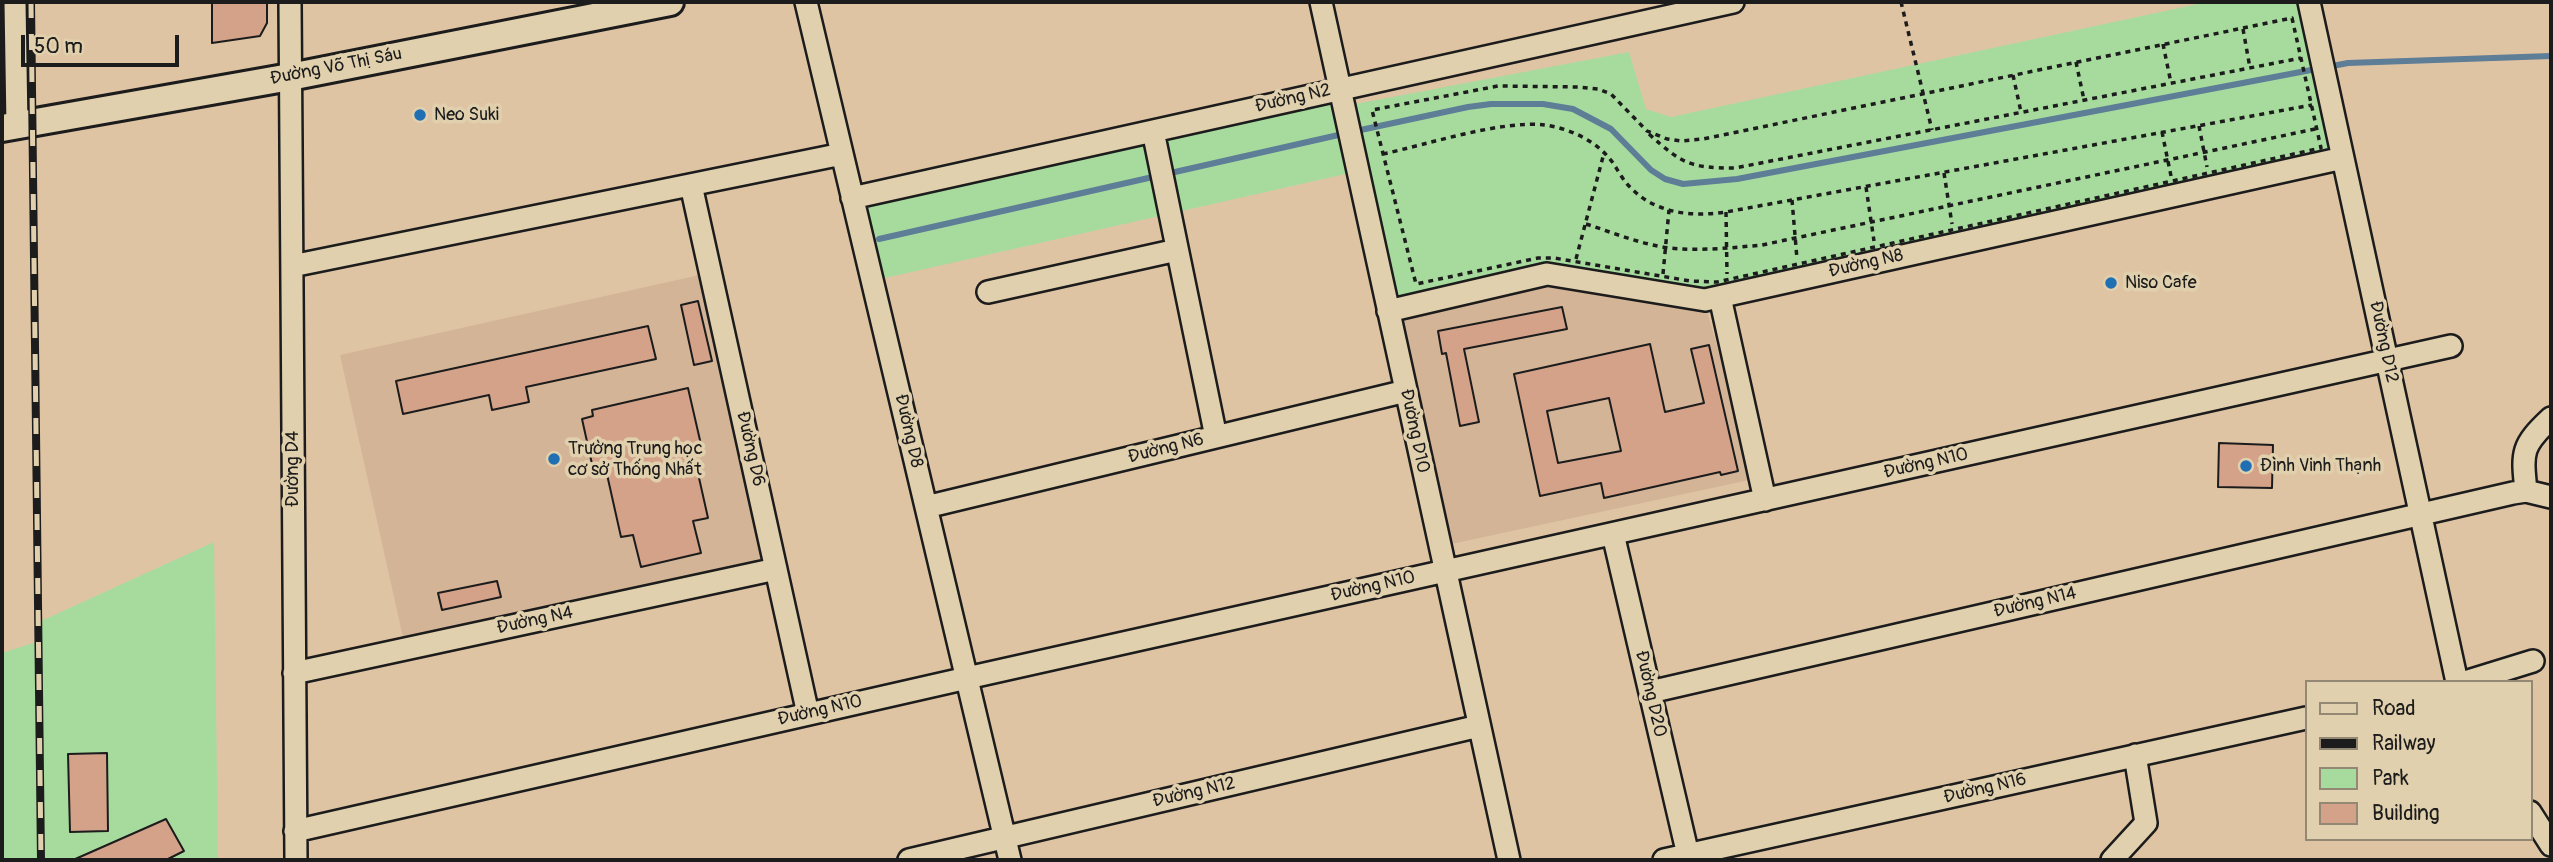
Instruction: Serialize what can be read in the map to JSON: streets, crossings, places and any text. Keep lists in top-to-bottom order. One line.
{"streets":{"main road":["Đường Võ Thị Sáu"],"street":["Đường N2","Đường N8","Đường D12","Đường D8","Đường D10","Đường D6","Đường N6","Đường N10","Đường D4","Đường N14","Đường N4","Đường D20","Đường N16","Đường N12"]},"crossings":[["Đường Võ Thị Sáu","Đường D4"],["Đường N2","Đường D8"],["Đường N2","Đường D10"],["Đường N8","Đường D12"],["Đường N8","Đường D10"],["Đường D12","Đường N10"],["Đường D12","Đường N14"],["Đường D8","Đường N6"],["Đường D8","Đường N10"],["Đường D8","Đường N12"],["Đường D10","Đường N6"],["Đường D10","Đường N10"],["Đường D10","Đường N12"],["Đường D6","Đường N10"],["Đường D6","Đường N4"],["Đường N10","Đường D4"],["Đường N10","Đường D20"],["Đường D4","Đường N4"],["Đường N14","Đường D20"],["Đường D20","Đường N16"]],"places":["Neo Suki","Niso Cafe","Trường Trung học cơ sở Thống Nhất","Đình Vinh Thạnh"],"legend":["Road","Railway","Park","Building"],"scale_bar":"50 m"}
